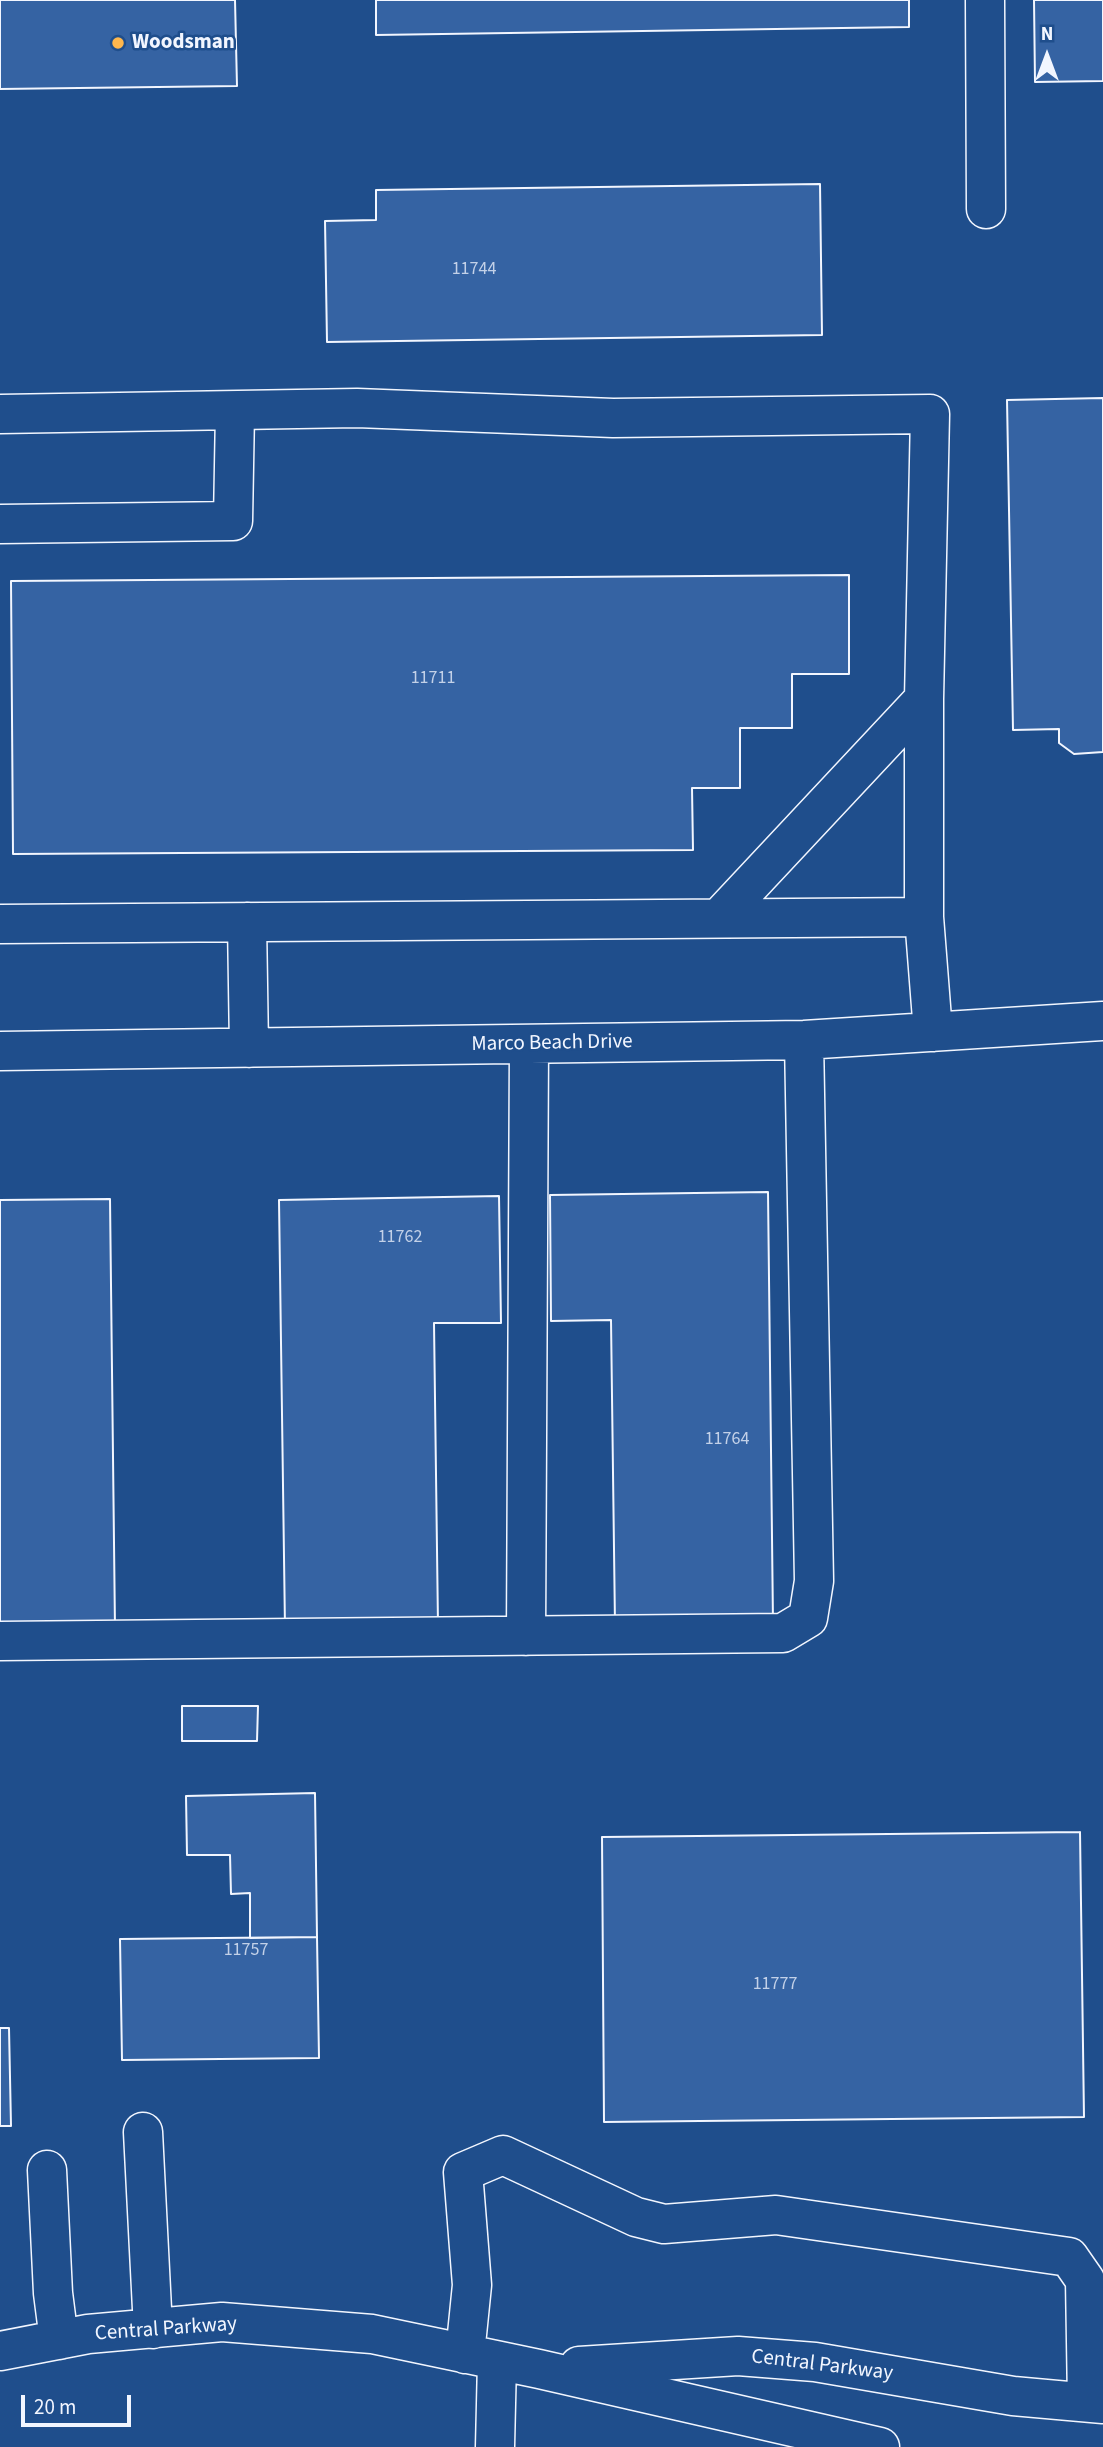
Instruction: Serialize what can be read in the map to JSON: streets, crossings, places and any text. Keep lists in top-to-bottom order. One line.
{"streets":{"street":["Marco Beach Drive","Central Parkway"]},"places":["Woodsman"],"house_numbers":["11744","11711","11762","11764","11757","11777"],"scale_bar":"20 m","north":"top"}
